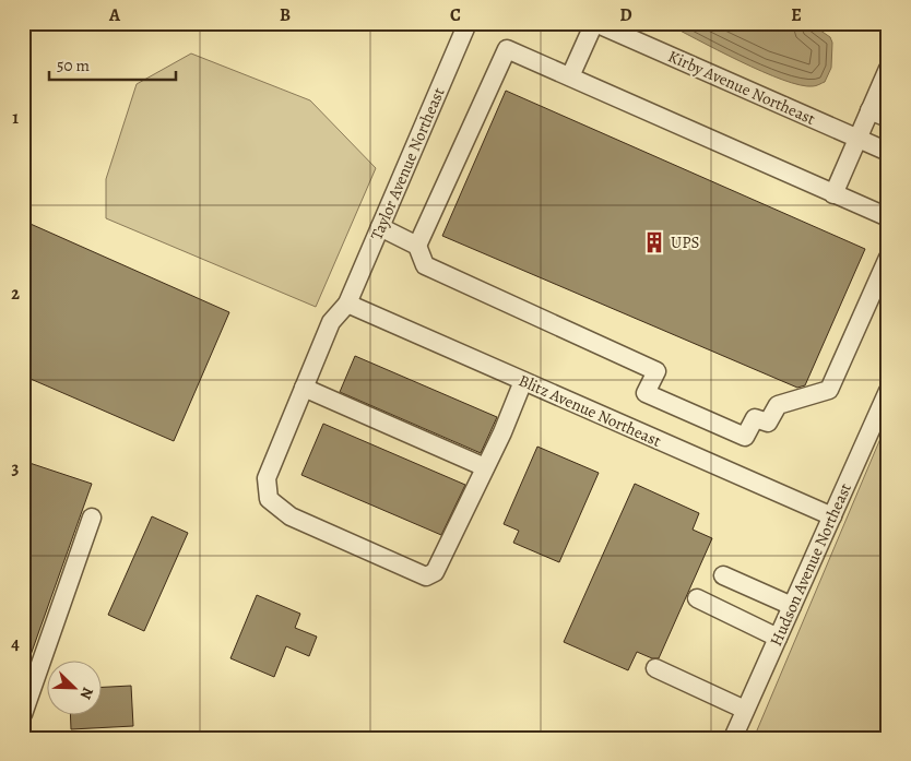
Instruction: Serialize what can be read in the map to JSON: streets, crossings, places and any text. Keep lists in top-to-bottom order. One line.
{"streets":{"street":["Kirby Avenue Northeast","Taylor Avenue Northeast","Blitz Avenue Northeast","Hudson Avenue Northeast"]},"crossings":[["Taylor Avenue Northeast","Blitz Avenue Northeast"],["Blitz Avenue Northeast","Hudson Avenue Northeast"]],"places":{"building":["UPS"]},"scale_bar":"50 m","north":"bottom right","grid":{"columns":["A","B","C","D","E"],"rows":["1","2","3","4"]}}
